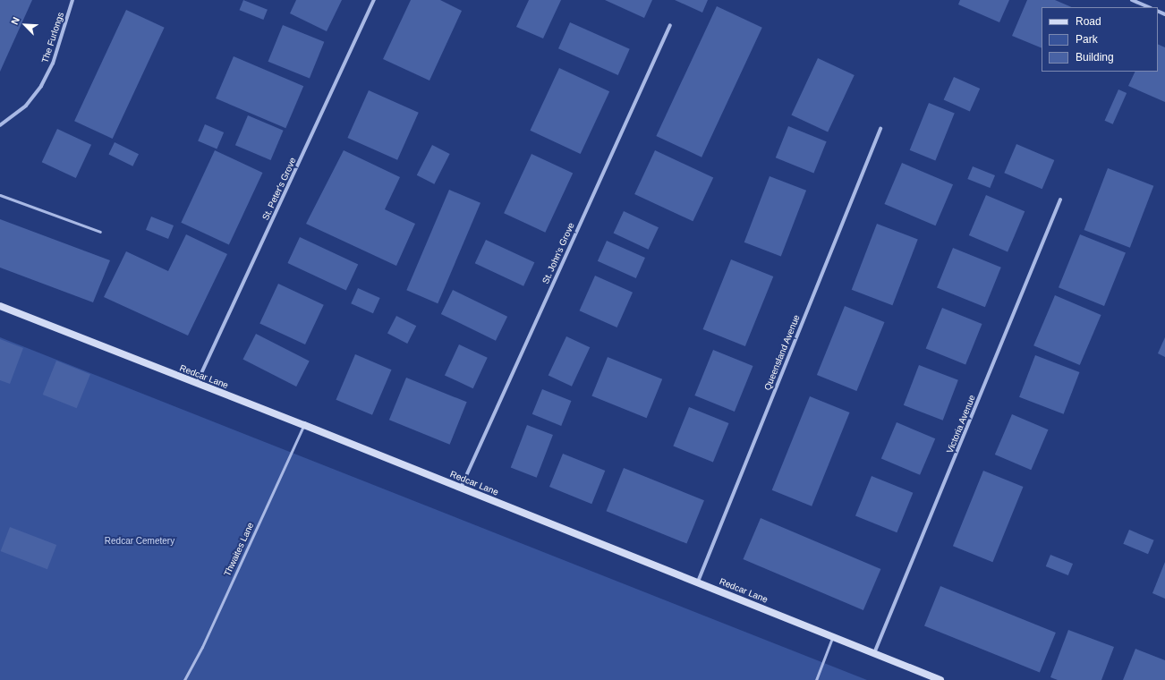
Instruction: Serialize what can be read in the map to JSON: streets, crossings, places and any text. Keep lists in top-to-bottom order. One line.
{"streets":{"main road":["Redcar Lane"],"street":["The Furlongs","St. Peter's Grove","St. John's Grove","Queensland Avenue","Victoria Avenue"],"lane":["Thwaites Lane"]},"crossings":[["St. Peter's Grove","Redcar Lane"],["St. John's Grove","Redcar Lane"],["Queensland Avenue","Redcar Lane"],["Redcar Lane","Victoria Avenue"],["Redcar Lane","Thwaites Lane"]],"parks":["Redcar Cemetery"],"legend":["Road","Park","Building"],"north":"top left"}
